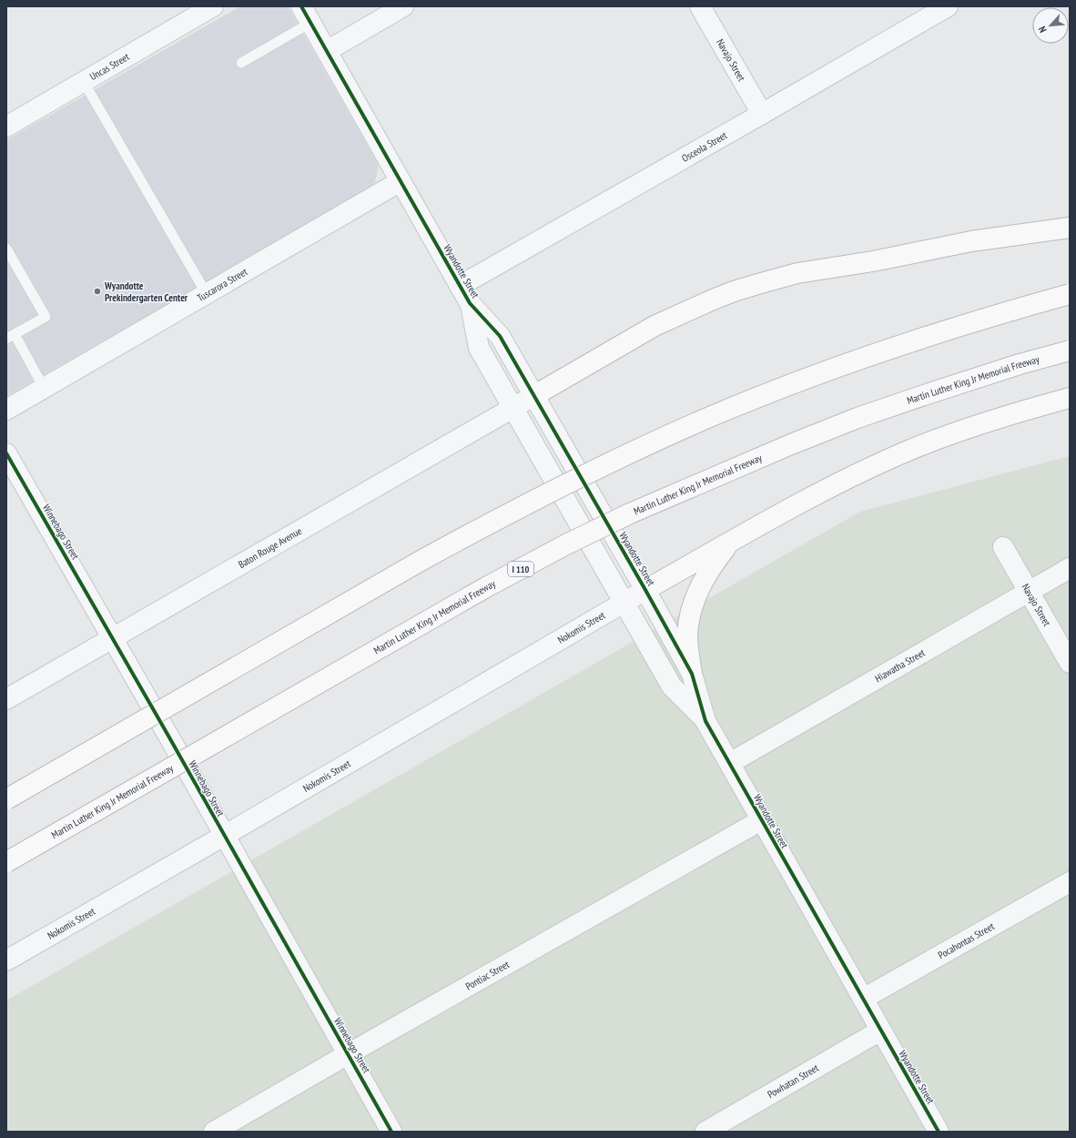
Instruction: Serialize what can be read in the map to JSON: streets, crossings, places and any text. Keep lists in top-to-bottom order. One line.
{"streets":{"highway":["Martin Luther King Jr Memorial Freeway","I 110"],"street":["Navajo Street","Uncas Street","Osceola Street","Wyandotte Street","Tuscarora Street","Winnebago Street","Baton Rouge Avenue","Nokomis Street","Hiawatha Street","Pocahontas Street","Pontiac Street","Powhatan Street"]},"crossings":[["Navajo Street","Osceola Street"],["Navajo Street","Hiawatha Street"],["Osceola Street","Wyandotte Street"],["Wyandotte Street","Tuscarora Street"],["Wyandotte Street","Baton Rouge Avenue"],["Wyandotte Street","Nokomis Street"],["Wyandotte Street","Hiawatha Street"],["Wyandotte Street","Pocahontas Street"],["Wyandotte Street","Pontiac Street"],["Wyandotte Street","Powhatan Street"],["Winnebago Street","Baton Rouge Avenue"],["Winnebago Street","Nokomis Street"],["Winnebago Street","Pontiac Street"]],"places":["Wyandotte Prekindergarten Center"],"north":"bottom left"}
